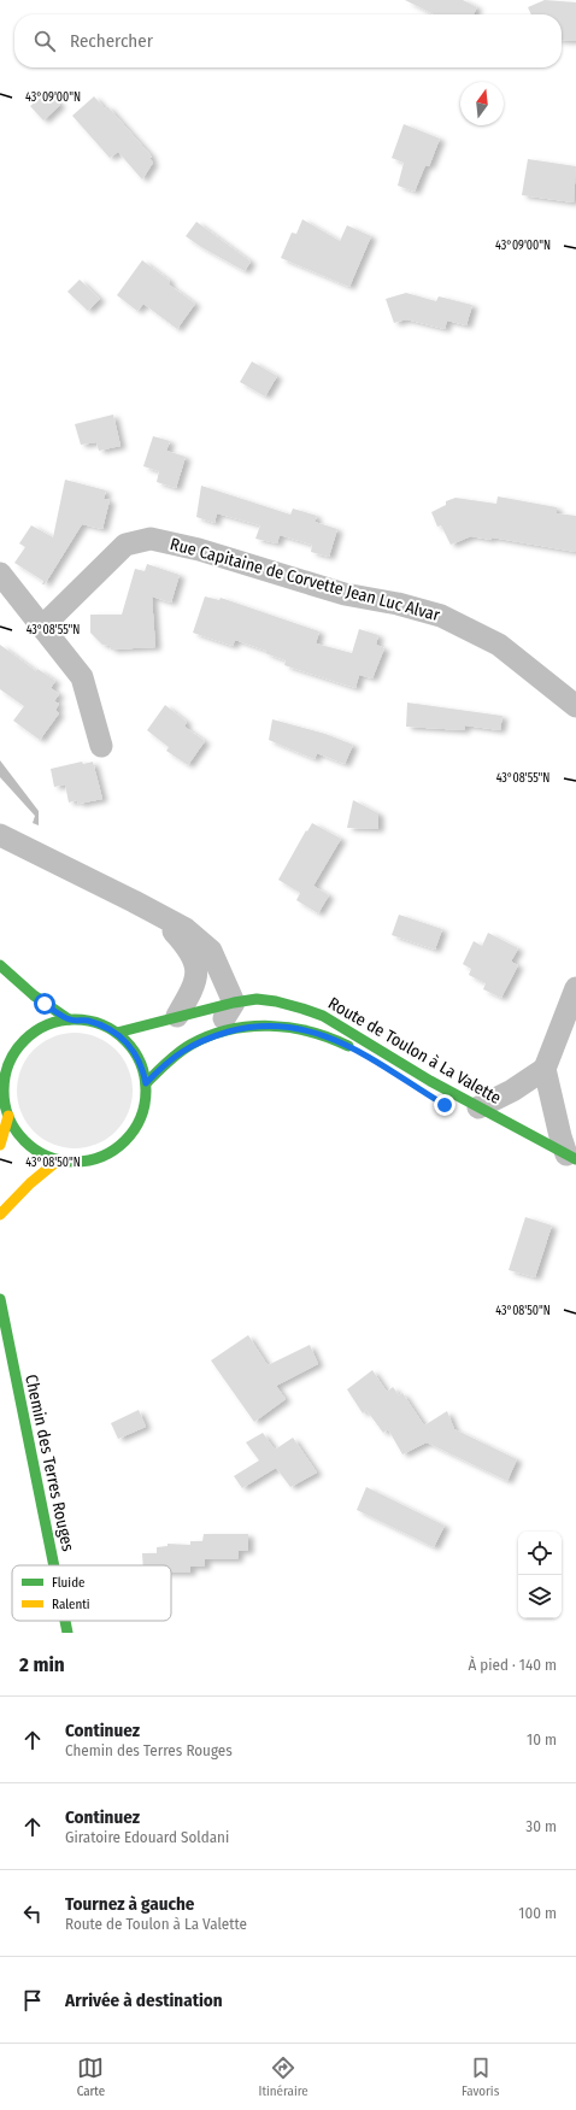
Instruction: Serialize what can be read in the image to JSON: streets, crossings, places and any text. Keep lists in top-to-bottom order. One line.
{"streets":{"main road":["Route de Toulon à La Valette","Chemin des Terres Rouges"],"street":["Rue Capitaine de Corvette Jean Luc Alvar"]},"legend":["Fluide","Ralenti"],"north":"top","page":{"search":"Rechercher","heading":["2 min","À pied · 140 m"],"list":[["Continuez","Chemin des Terres Rouges","10 m"],["Continuez","Giratoire Edouard Soldani","30 m"],["Tournez à gauche","Route de Toulon à La Valette","100 m"],"Arrivée à destination"],"nav":["Carte","Itinéraire","Favoris"]},"coordinates":["43°09'00\"N","43°08'55\"N","43°08'50\"N"]}
